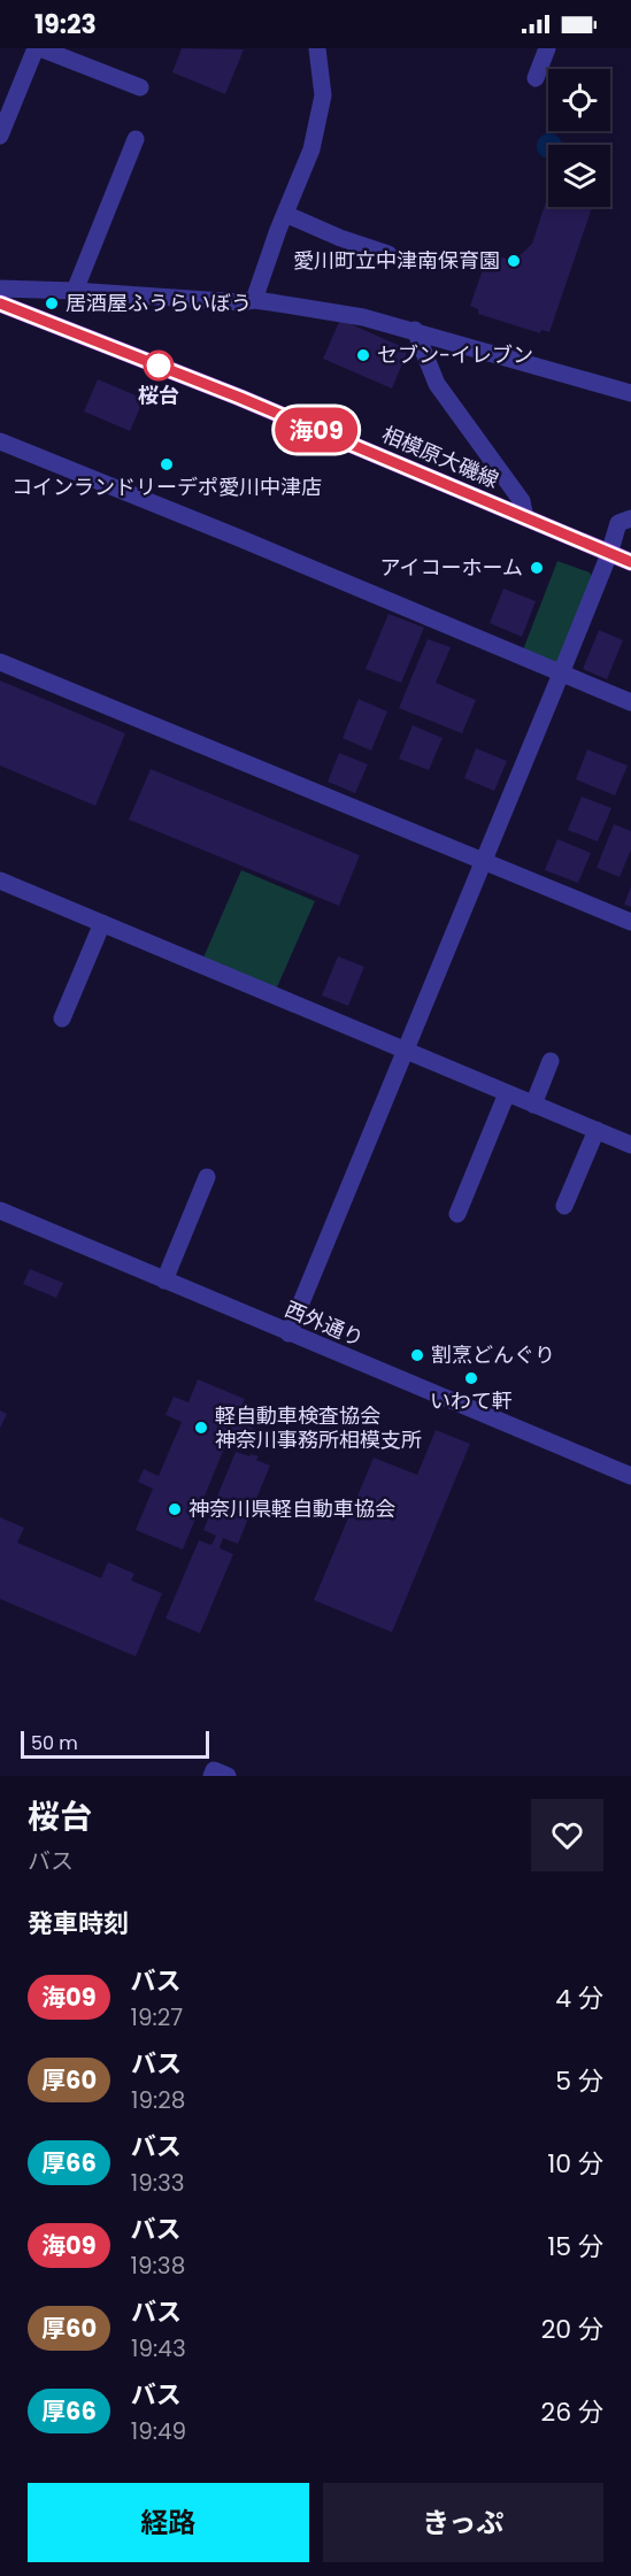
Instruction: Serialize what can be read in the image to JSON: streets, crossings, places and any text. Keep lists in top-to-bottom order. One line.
{"streets":{"main road":["相模原大磯線"],"street":["西外通り"]},"places":["愛川町立中津南保育園","居酒屋ふうらいぼう","セブン-イレブン","桜台","コインランドリーデポ愛川中津店","アイコーホーム","割烹どんぐり","いわて軒","軽自動車検査協会 神奈川事務所相模支所","神奈川県軽自動車協会"],"lines":["bus line 海09"],"scale_bar":"50 m","page":{"status":"19:23","on_map":"海09","scale":"50 m","heading":[["桜台","バス"],"発車時刻"],"list":[{"mark":"海09","name":"バス","note":"19:27","value":"4 分"},{"mark":"厚60","name":"バス","note":"19:28","value":"5 分"},{"mark":"厚66","name":"バス","note":"19:33","value":"10 分"},{"mark":"海09","name":"バス","note":"19:38","value":"15 分"},{"mark":"厚60","name":"バス","note":"19:43","value":"20 分"},{"mark":"厚66","name":"バス","note":"19:49","value":"26 分"}],"buttons":["経路","きっぷ"]}}
